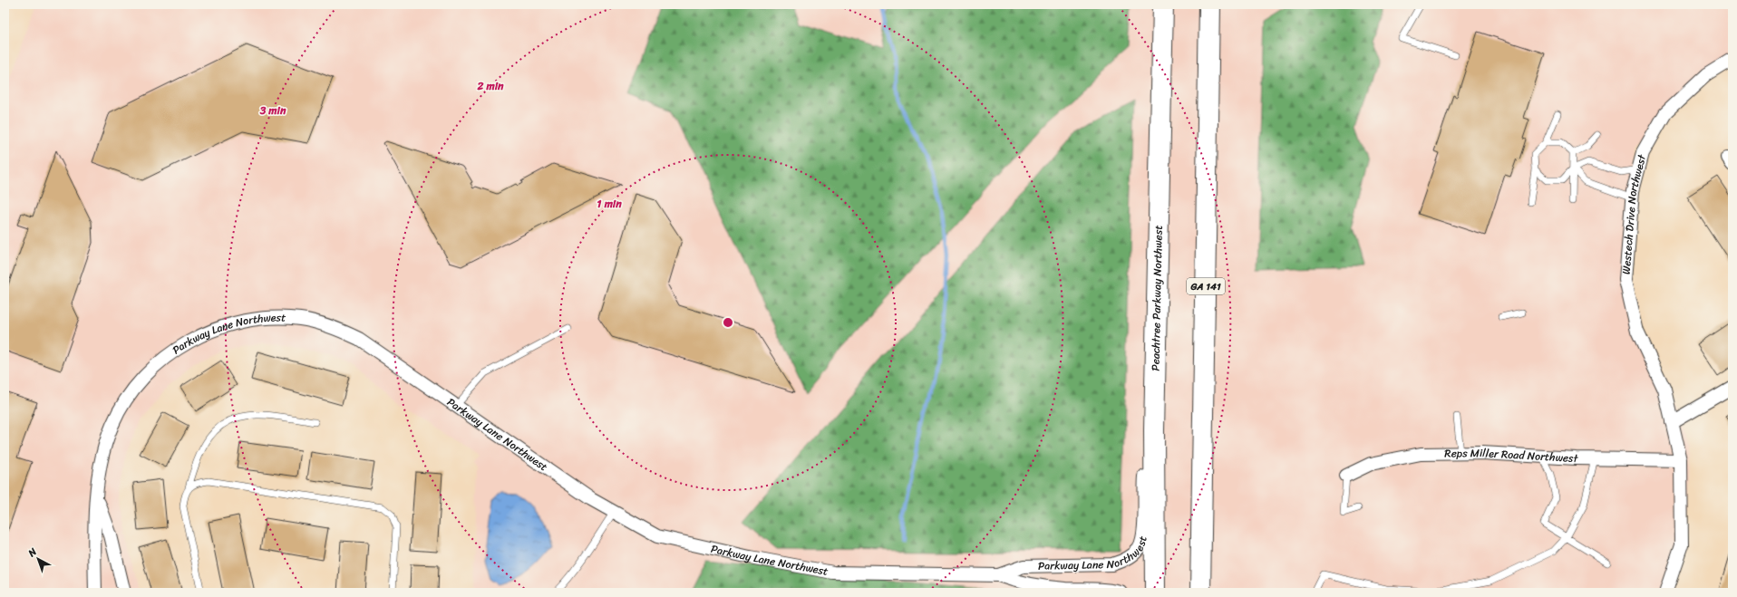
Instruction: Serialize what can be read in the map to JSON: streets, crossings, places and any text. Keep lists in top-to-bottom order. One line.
{"streets":{"highway":["GA 141","Peachtree Parkway Northwest"],"street":["Westech Drive Northwest","Parkway Lane Northwest","Reps Miller Road Northwest"]},"crossings":[["Westech Drive Northwest","Reps Miller Road Northwest"],["Peachtree Parkway Northwest","Parkway Lane Northwest"]],"north":"top left","rings":["2 min","3 min","1 min"]}
